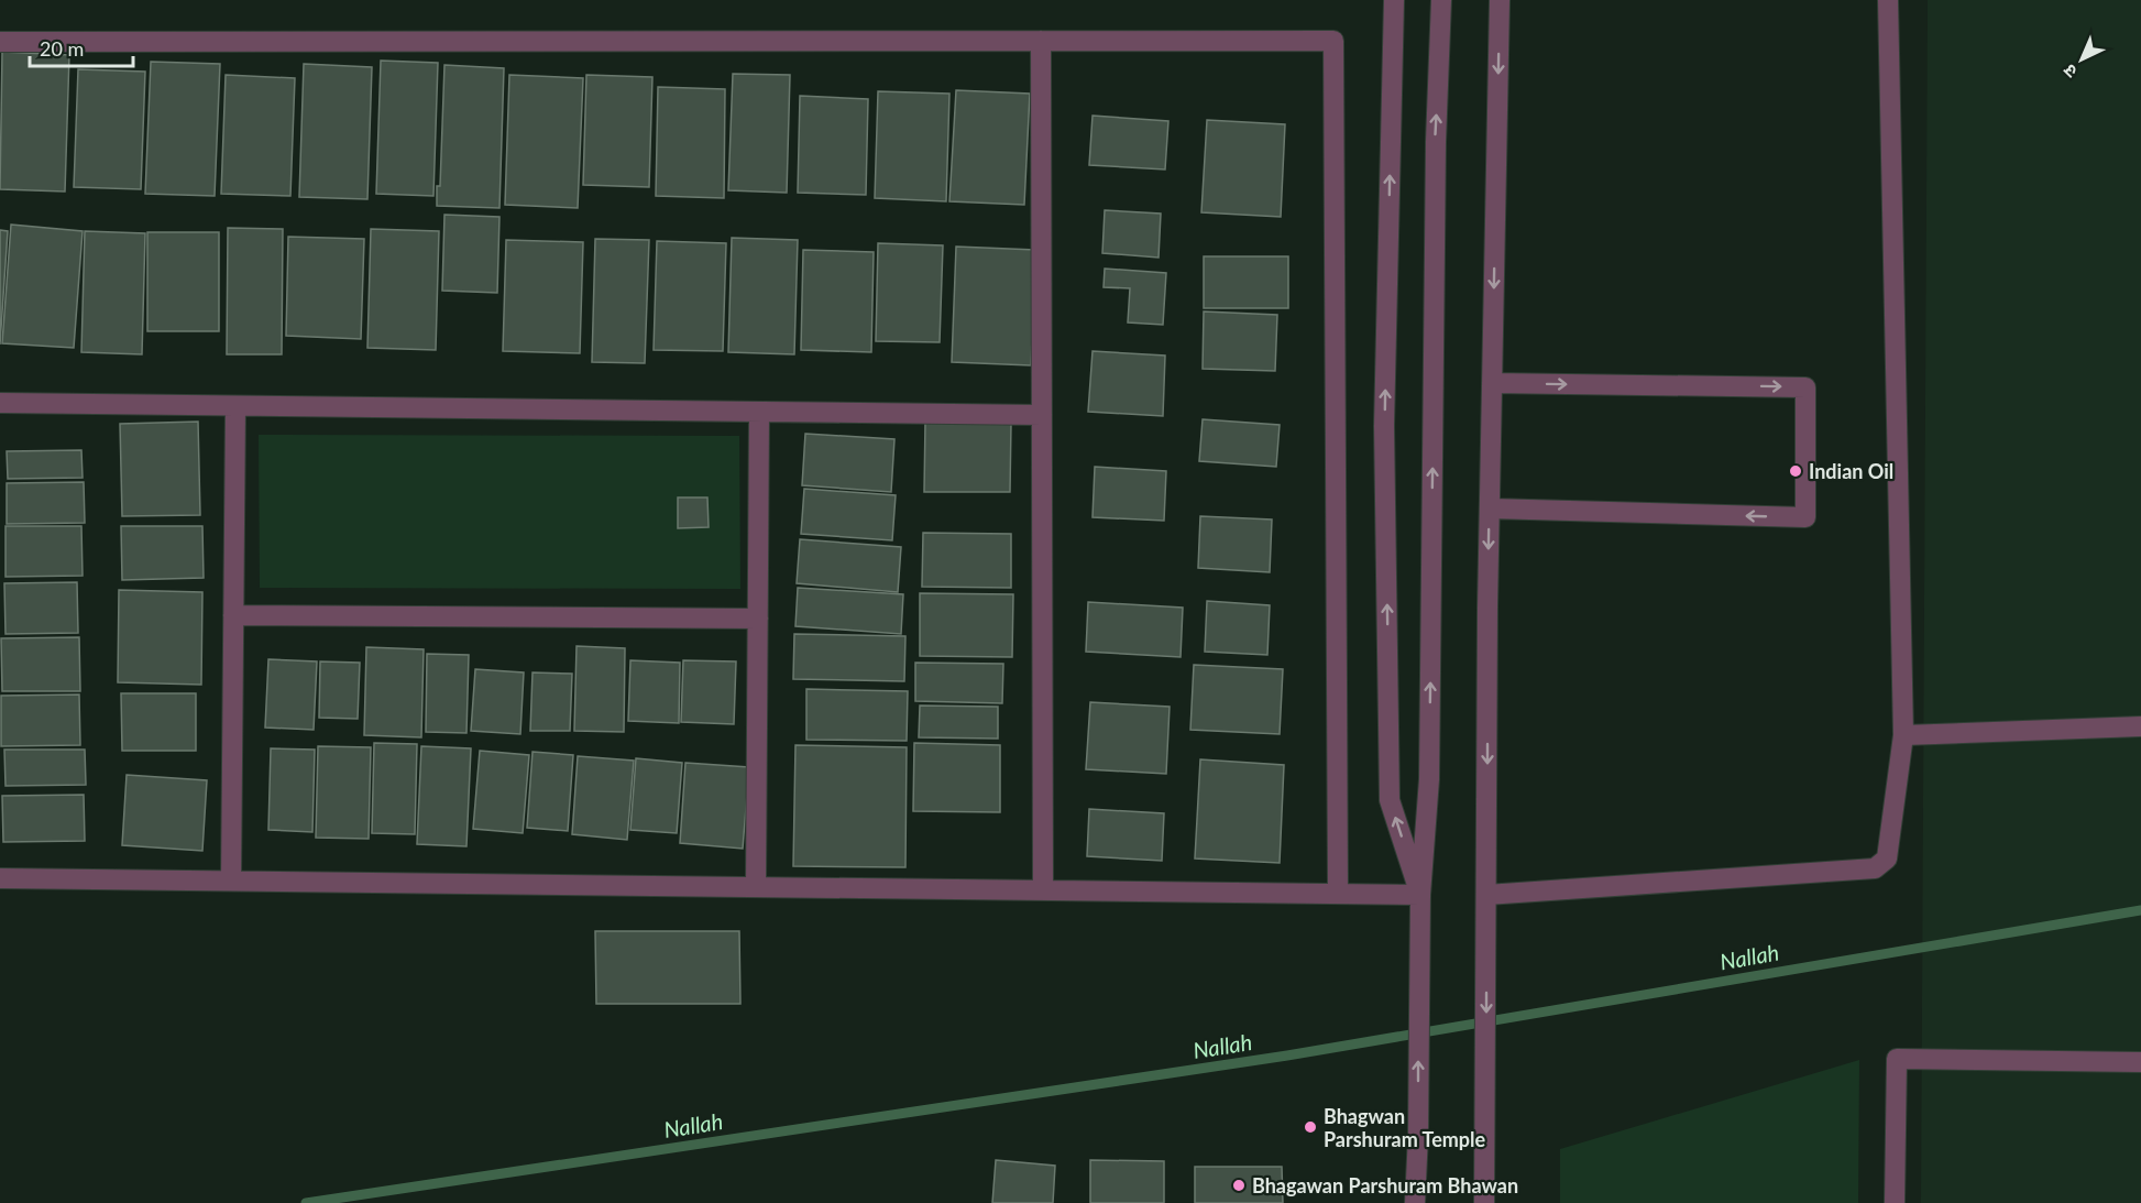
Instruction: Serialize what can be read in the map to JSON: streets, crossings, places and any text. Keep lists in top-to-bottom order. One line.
{"water":["Nallah"],"places":["Indian Oil","Bhagwan Parshuram Temple","Bhagawan Parshuram Bhawan"],"scale_bar":"20 m","north":"bottom left"}
